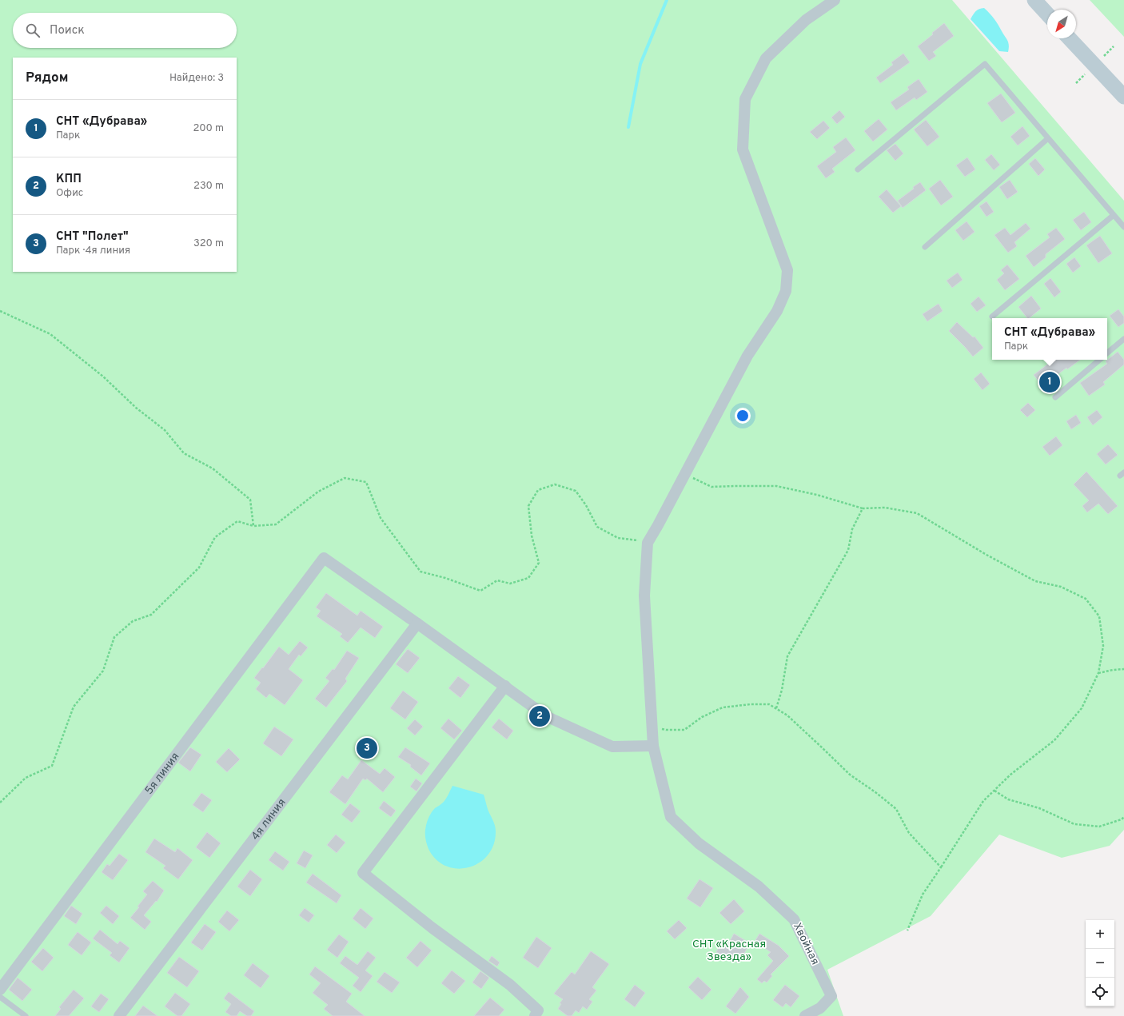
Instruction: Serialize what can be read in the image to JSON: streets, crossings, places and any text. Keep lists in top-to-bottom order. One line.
{"streets":{"street":["5я линия","4я линия","Хвойная"]},"crossings":[["5я линия","4я линия"]],"parks":["СНТ «Красная Звезда»"],"north":"bottom left","page":{"search":"Поиск","heading":["Рядом","Найдено: 3"],"list":[{"mark":"1","name":"СНТ «Дубрава»","note":"Парк","value":"200 m"},{"mark":"2","name":"КПП","note":"Офис","value":"230 m"},{"mark":"3","name":"СНТ \"Полет\"","note":"Парк · 4я линия","value":"320 m"}],"popup":["СНТ «Дубрава»","Парк"],"pins":["1","2","3"],"map_buttons":["+","−"]}}
